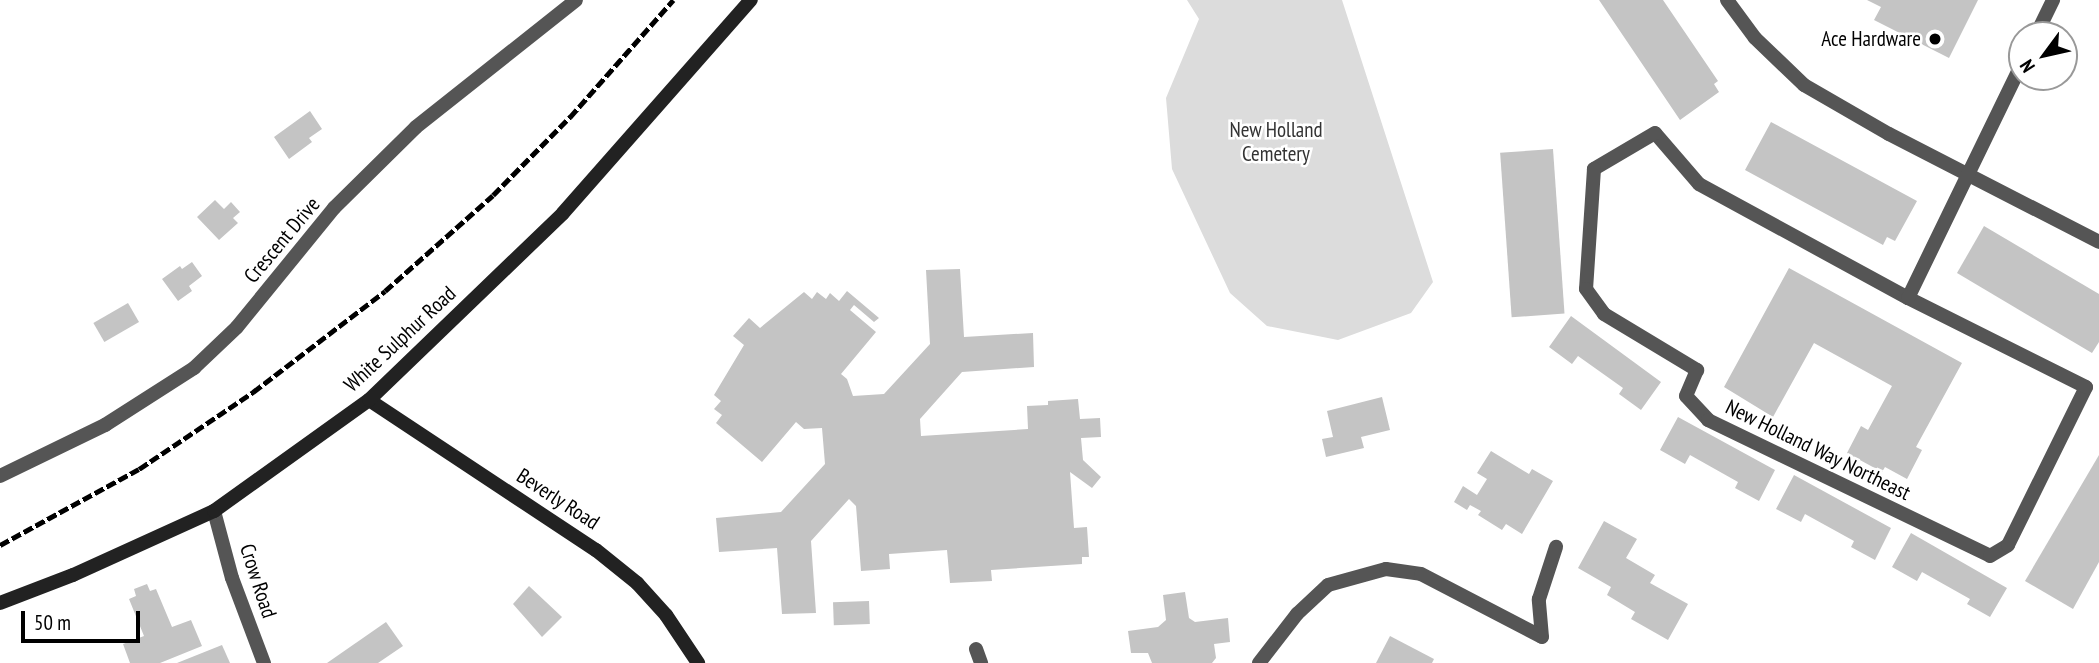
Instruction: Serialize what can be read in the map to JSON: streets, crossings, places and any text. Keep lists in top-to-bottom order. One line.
{"streets":{"street":["Crescent Drive","White Sulphur Road","New Holland Way Northeast","Beverly Road","Crow Road"]},"crossings":[["White Sulphur Road","Beverly Road"],["White Sulphur Road","Crow Road"]],"parks":["New Holland Cemetery"],"places":["Ace Hardware"],"scale_bar":"50 m","north":"bottom left"}
